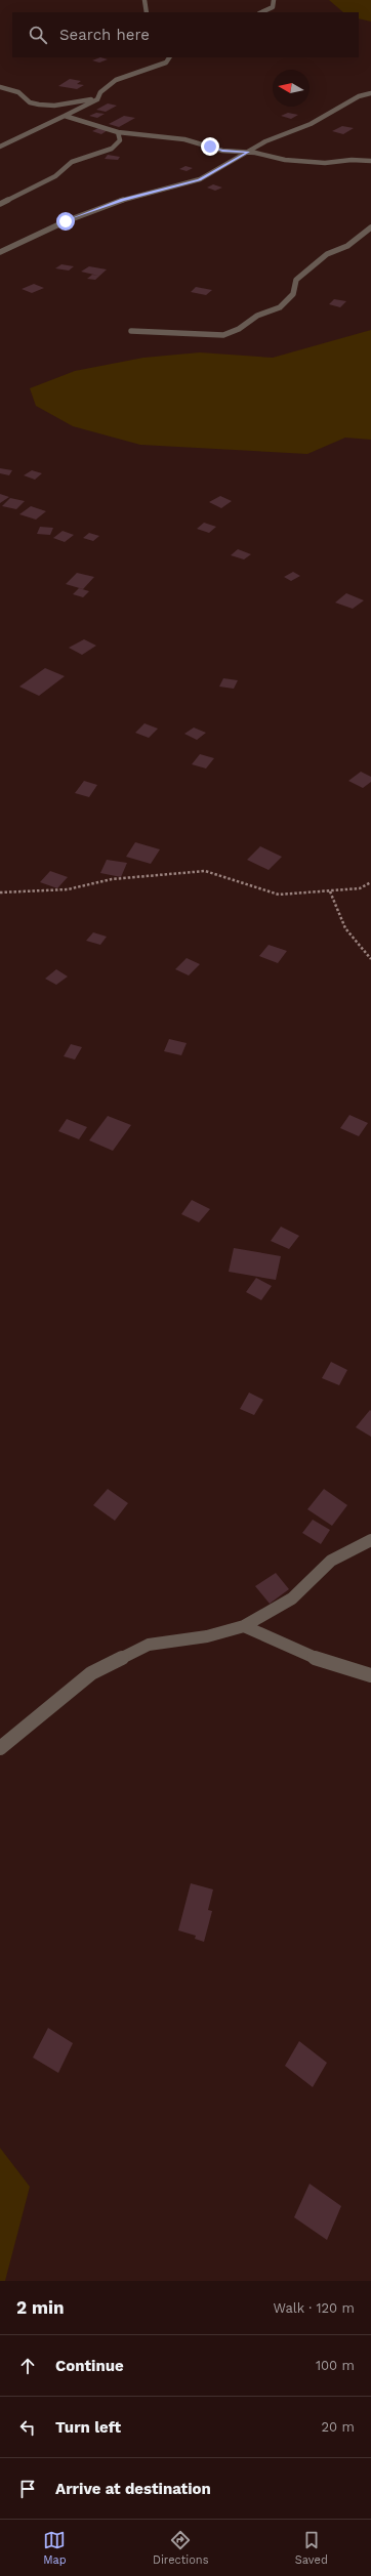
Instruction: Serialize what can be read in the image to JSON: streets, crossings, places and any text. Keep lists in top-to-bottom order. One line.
{"north":"left","page":{"search":"Search here","heading":["2 min","Walk · 120 m"],"list":[["Continue","100 m"],["Turn left","20 m"],"Arrive at destination"],"nav":["Map","Directions","Saved"]}}
